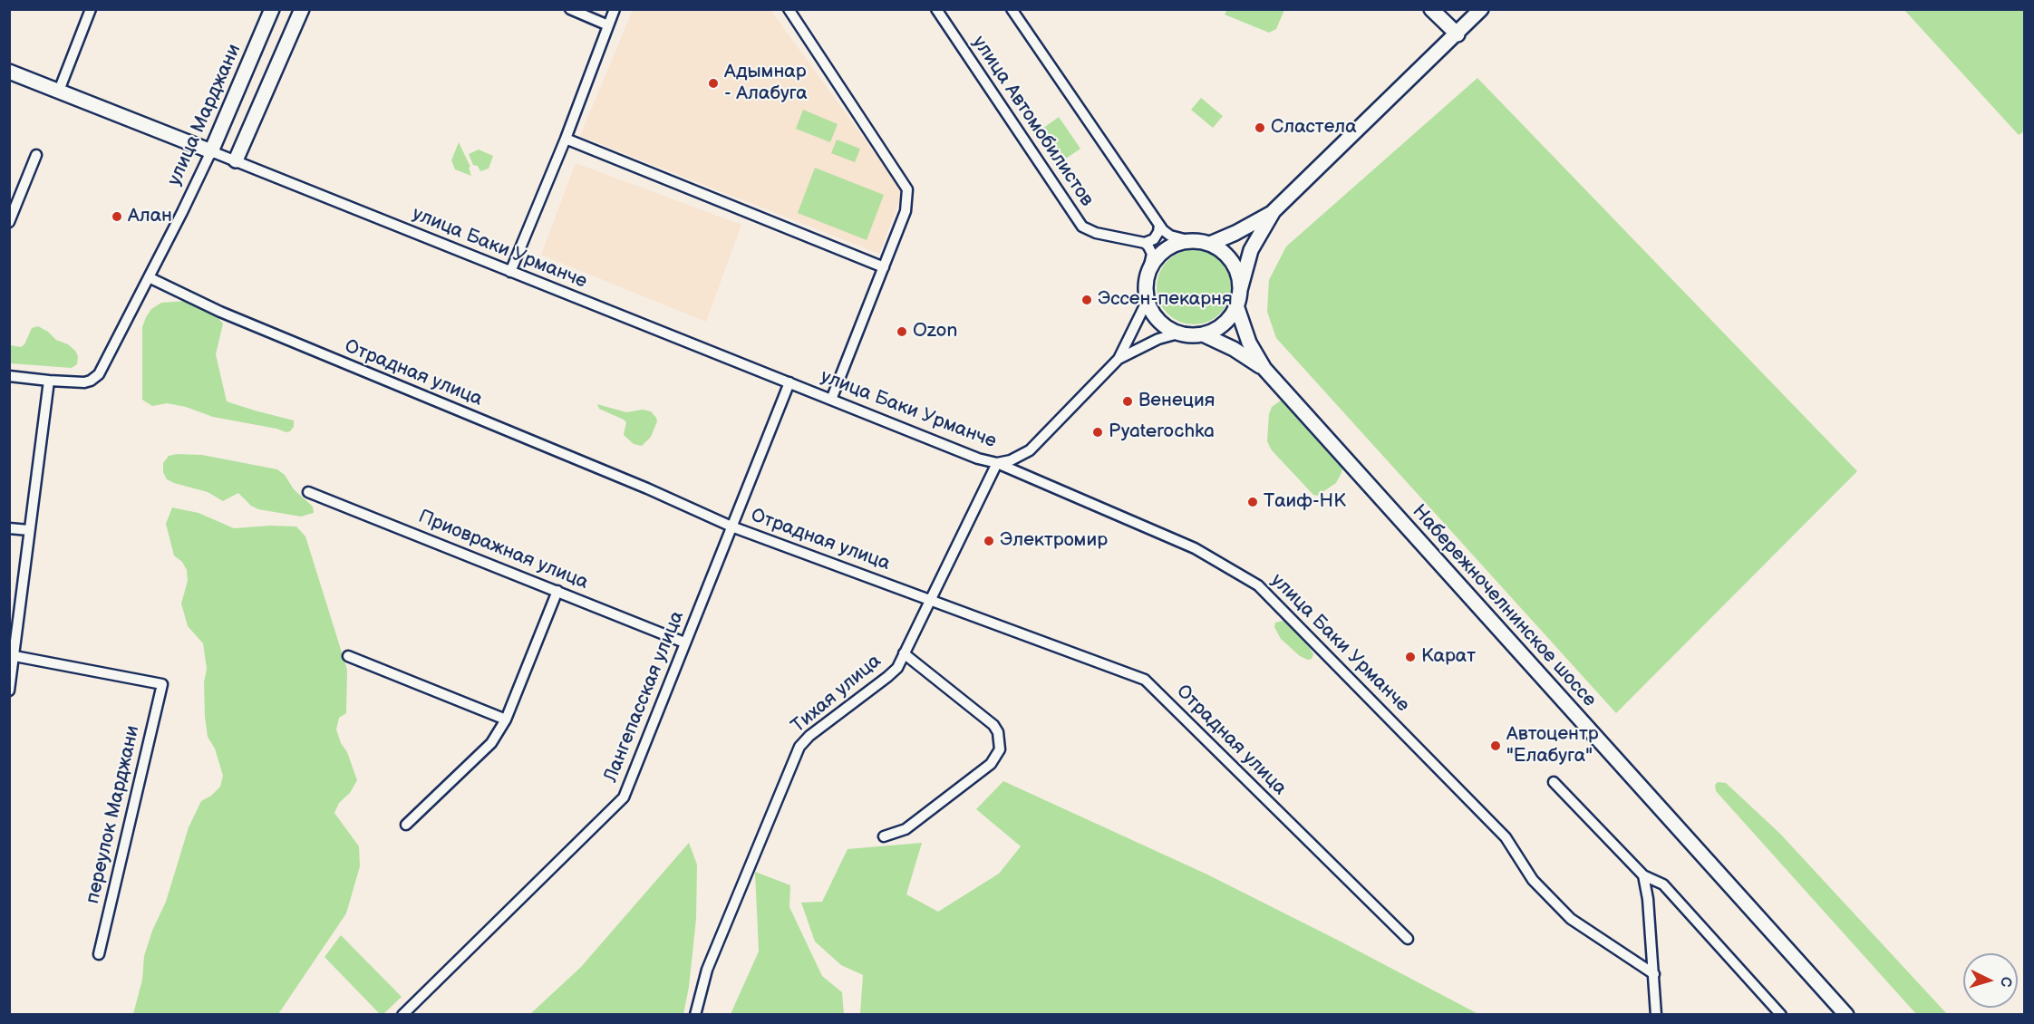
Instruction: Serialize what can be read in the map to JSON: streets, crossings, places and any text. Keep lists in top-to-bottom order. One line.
{"streets":{"main road":["улица Марджани","Набережночелнинское шоссе"],"street":["улица Автомобилистов","улица Баки Урманче","Отрадная улица","Приовражная улица","Тихая улица","Лангепасская улица","переулок Марджани"]},"crossings":[["улица Марджани","улица Баки Урманче"],["улица Марджани","Отрадная улица"],["улица Баки Урманче","Тихая улица"],["улица Баки Урманче","Лангепасская улица"],["Отрадная улица","Тихая улица"],["Отрадная улица","Лангепасская улица"],["Приовражная улица","Лангепасская улица"]],"places":["Адымнар - Алабуга","Сластела","Алан","Эссен-пекарня","Ozon","Венеция","Pyaterochka","Таиф-НК","Электромир","Карат","Автоцентр \"Елабуга\""],"north":"right"}
